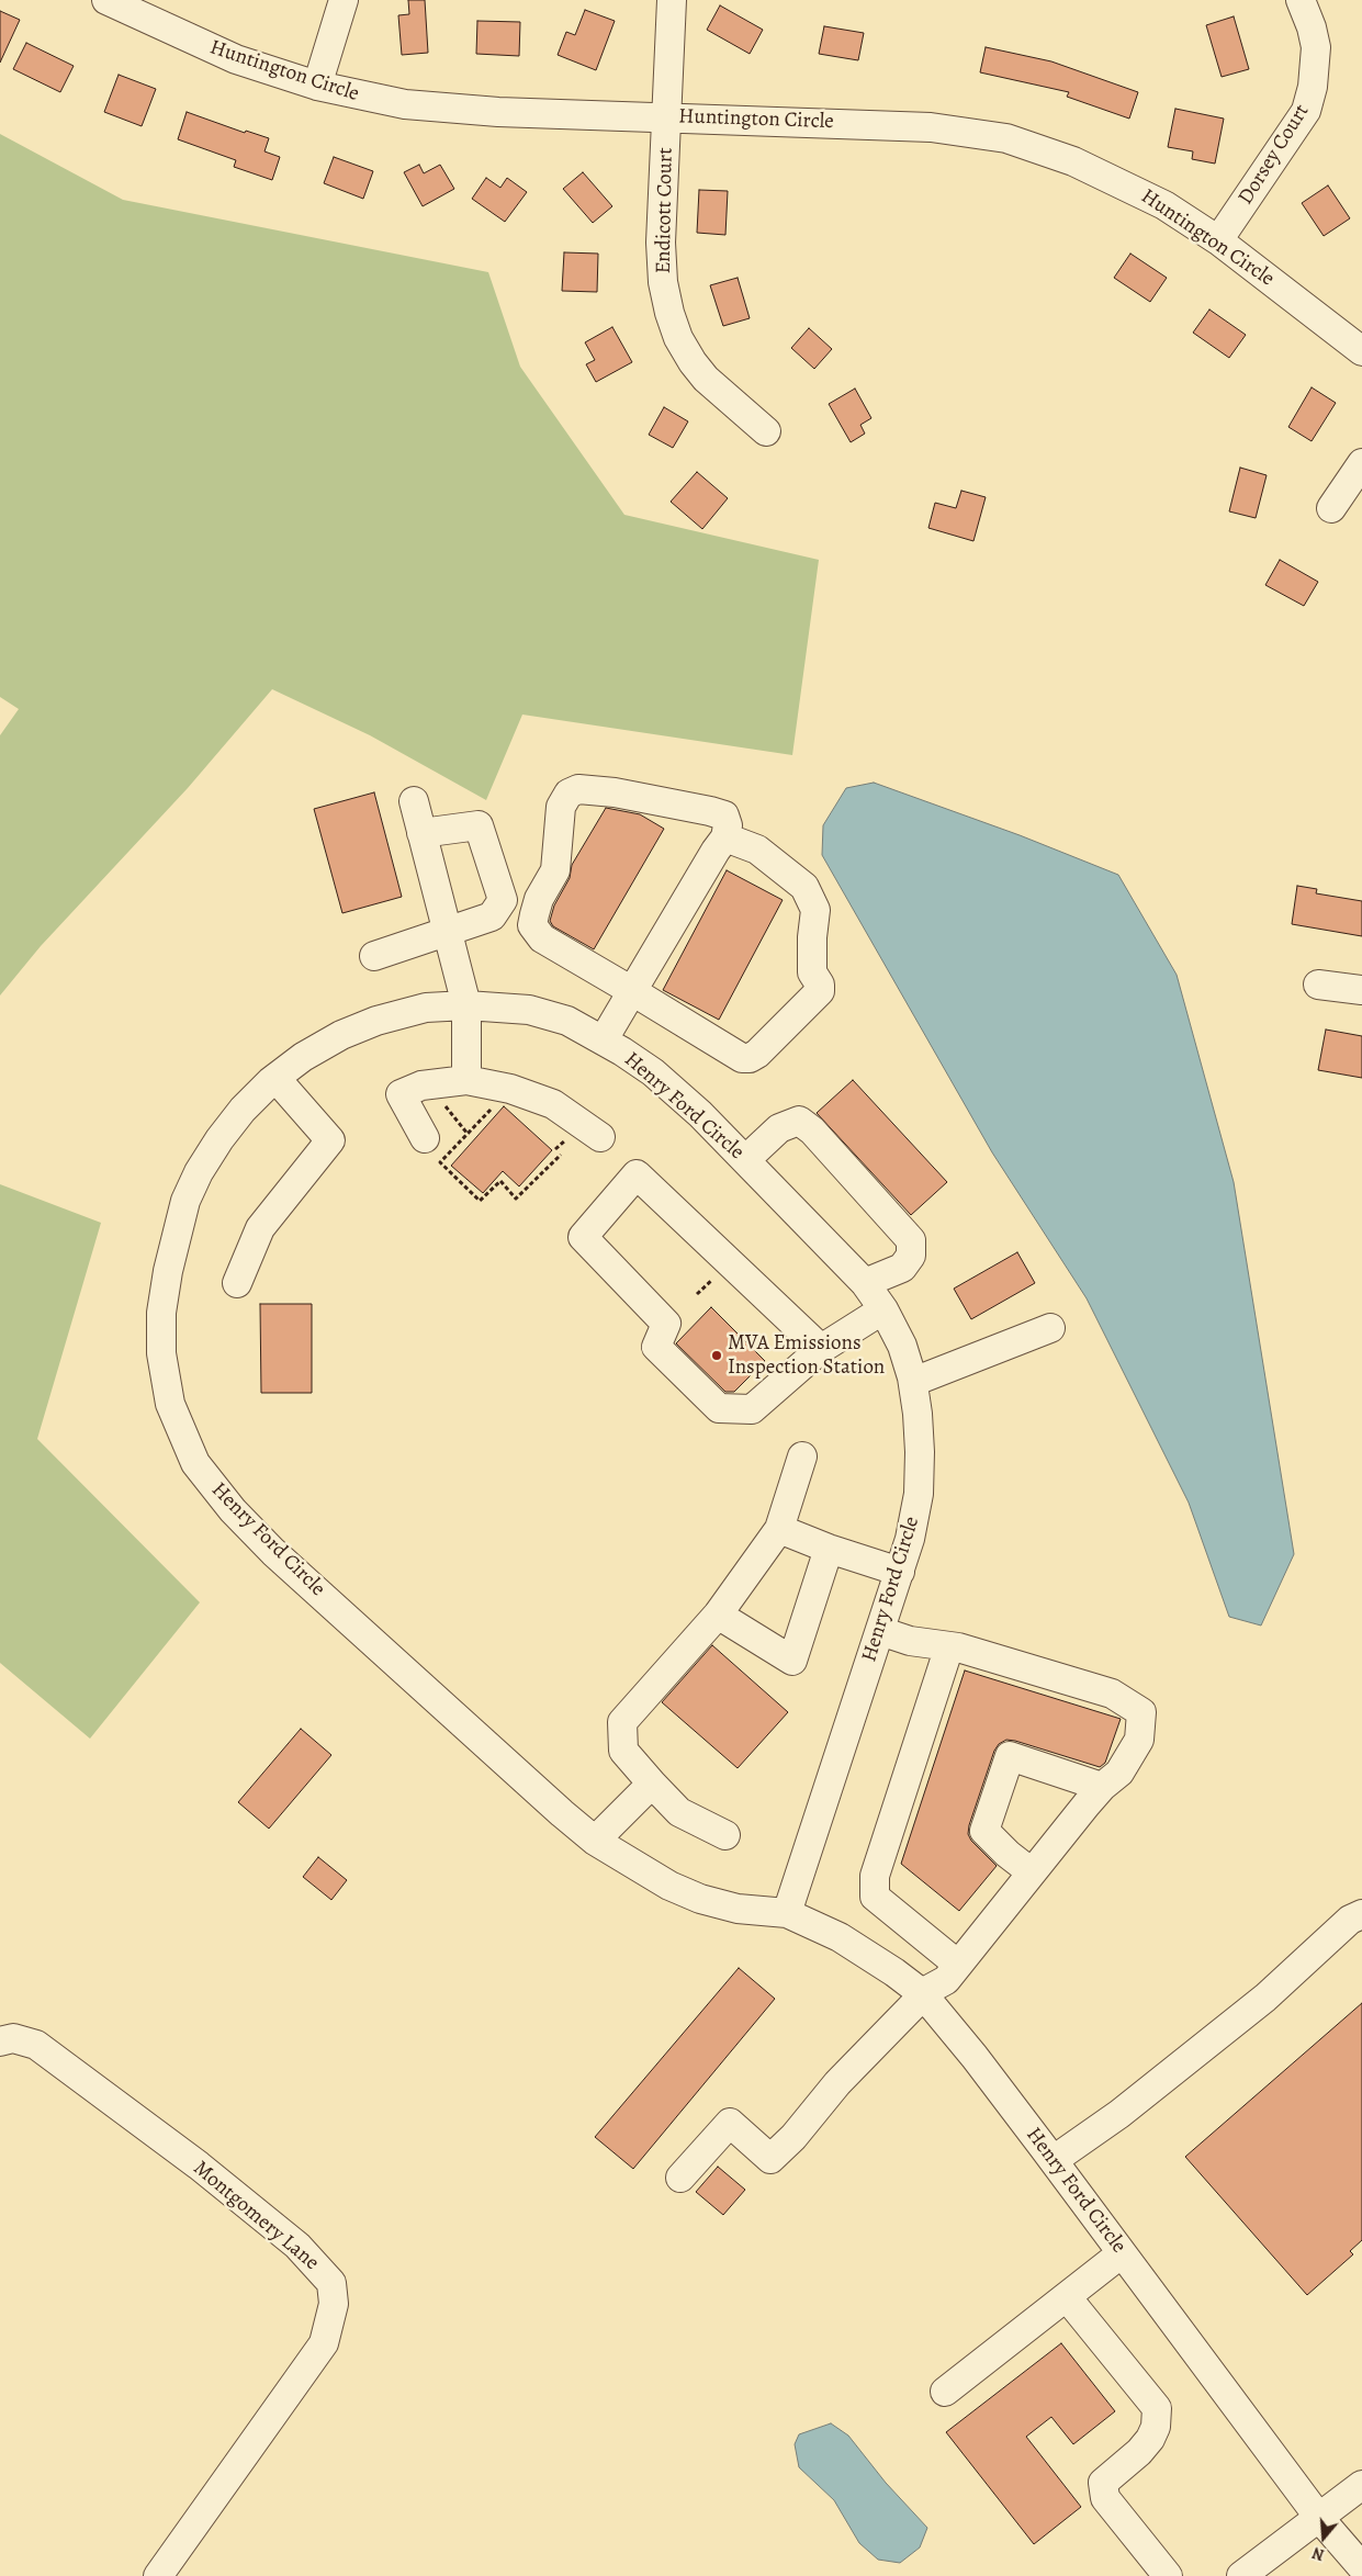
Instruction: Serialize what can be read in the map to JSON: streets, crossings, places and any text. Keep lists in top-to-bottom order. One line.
{"streets":{"street":["Huntington Circle","Dorsey Court","Endicott Court","Henry Ford Circle","Montgomery Lane"]},"crossings":[["Huntington Circle","Dorsey Court"],["Huntington Circle","Endicott Court"]],"places":["MVA Emissions Inspection Station"],"north":"bottom"}
